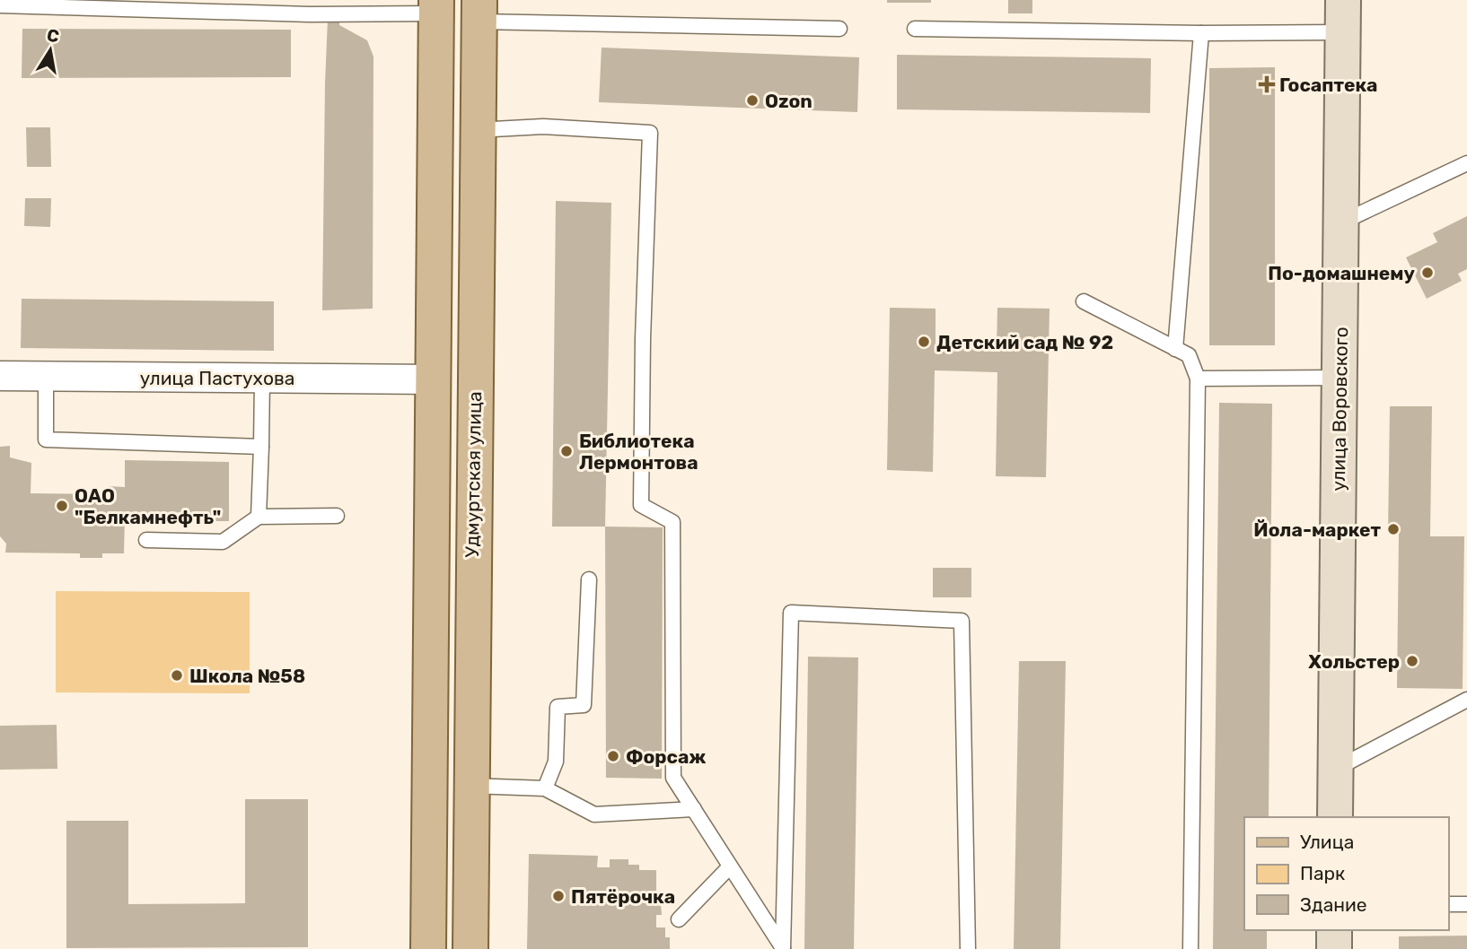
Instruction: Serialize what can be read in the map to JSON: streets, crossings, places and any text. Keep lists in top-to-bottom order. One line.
{"streets":{"main road":["улица Воровского","Удмуртская улица"],"street":["улица Пастухова"]},"crossings":[["улица Пастухова","Удмуртская улица"]],"places":{"health":["Госаптека"],"other":["Ozon","По-домашнему","Детский сад № 92","Библиотека Лермонтова","ОАО \"Белкамнефть\"","Йола-маркет","Хольстер","Школа №58","Форсаж","Пятёрочка"]},"legend":["Улица","Парк","Здание"],"north":"top"}
